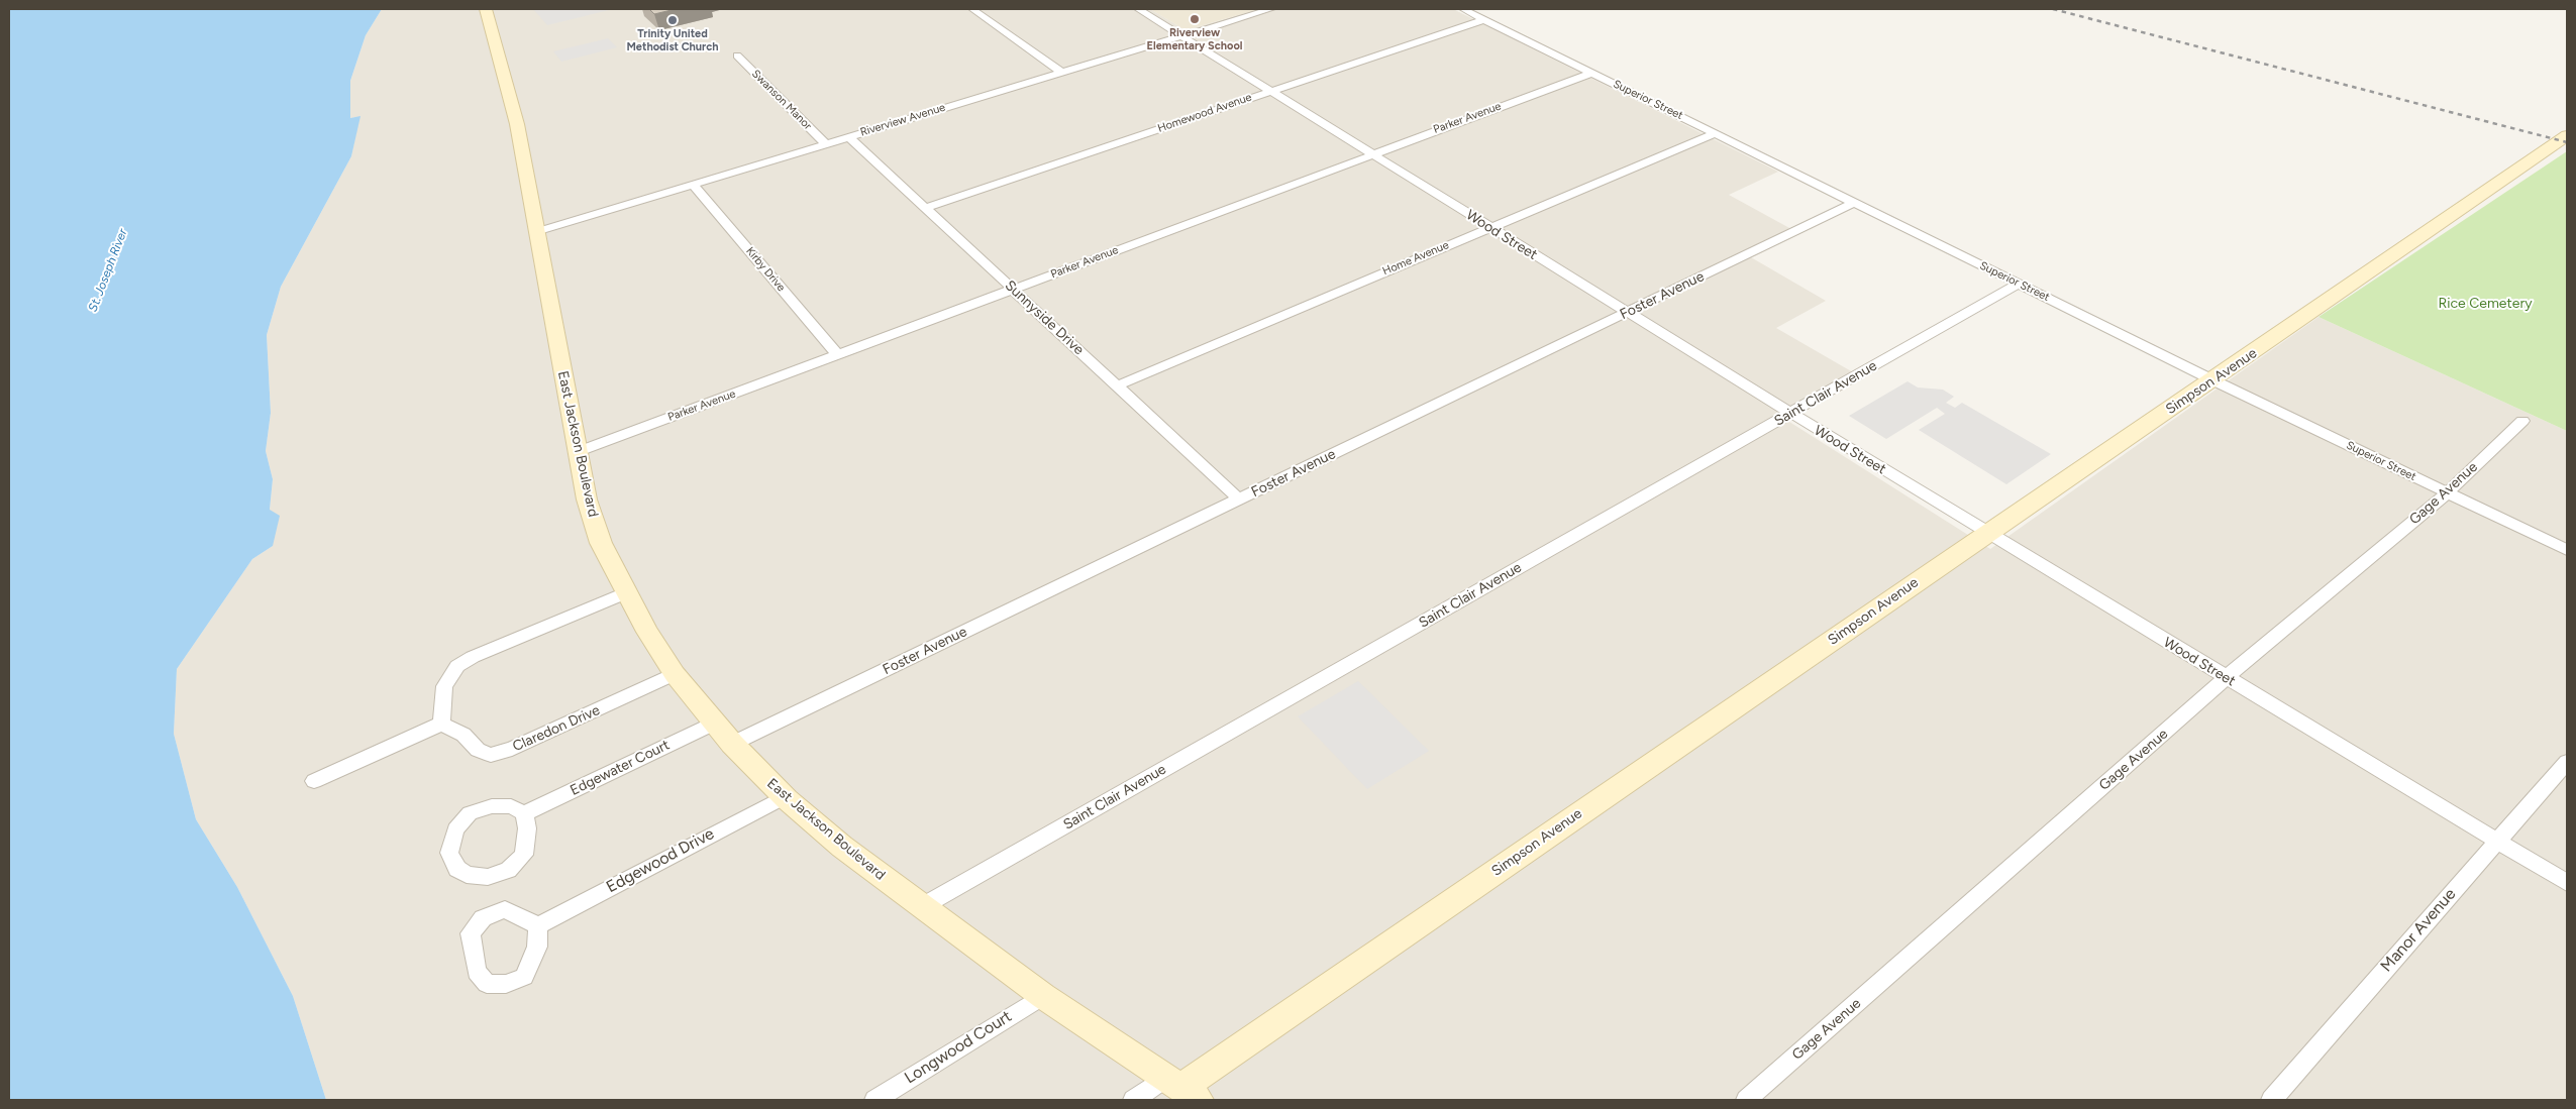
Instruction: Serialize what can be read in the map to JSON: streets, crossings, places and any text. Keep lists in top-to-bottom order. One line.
{"streets":{"street":["Swanson Manor","Superior Street","Homewood Avenue","Parker Avenue","Riverview Avenue","Wood Street","Home Avenue","Kirby Drive","Foster Avenue","Sunnyside Drive","Simpson Avenue","Saint Clair Avenue","East Jackson Boulevard","Gage Avenue","Claredon Drive","Edgewater Court","Edgewood Drive","Manor Avenue","Longwood Court"]},"crossings":[["Swanson Manor","Riverview Avenue"],["Superior Street","Homewood Avenue"],["Superior Street","Parker Avenue"],["Superior Street","Home Avenue"],["Superior Street","Foster Avenue"],["Superior Street","Simpson Avenue"],["Superior Street","Saint Clair Avenue"],["Superior Street","Gage Avenue"],["Homewood Avenue","Wood Street"],["Homewood Avenue","Sunnyside Drive"],["Parker Avenue","Wood Street"],["Parker Avenue","Kirby Drive"],["Parker Avenue","Sunnyside Drive"],["Parker Avenue","East Jackson Boulevard"],["Riverview Avenue","Wood Street"],["Riverview Avenue","Kirby Drive"],["Riverview Avenue","Sunnyside Drive"],["Riverview Avenue","East Jackson Boulevard"],["Wood Street","Home Avenue"],["Wood Street","Foster Avenue"],["Wood Street","Simpson Avenue"],["Wood Street","Saint Clair Avenue"],["Wood Street","Gage Avenue"],["Wood Street","Manor Avenue"],["Home Avenue","Sunnyside Drive"],["Foster Avenue","Sunnyside Drive"],["Foster Avenue","East Jackson Boulevard"],["Simpson Avenue","East Jackson Boulevard"],["Saint Clair Avenue","East Jackson Boulevard"],["East Jackson Boulevard","Claredon Drive"],["East Jackson Boulevard","Edgewater Court"],["East Jackson Boulevard","Edgewood Drive"],["East Jackson Boulevard","Longwood Court"]],"water":["St. Joseph River"],"parks":["Rice Cemetery"],"places":["Riverview Elementary School","Trinity United Methodist Church"]}
